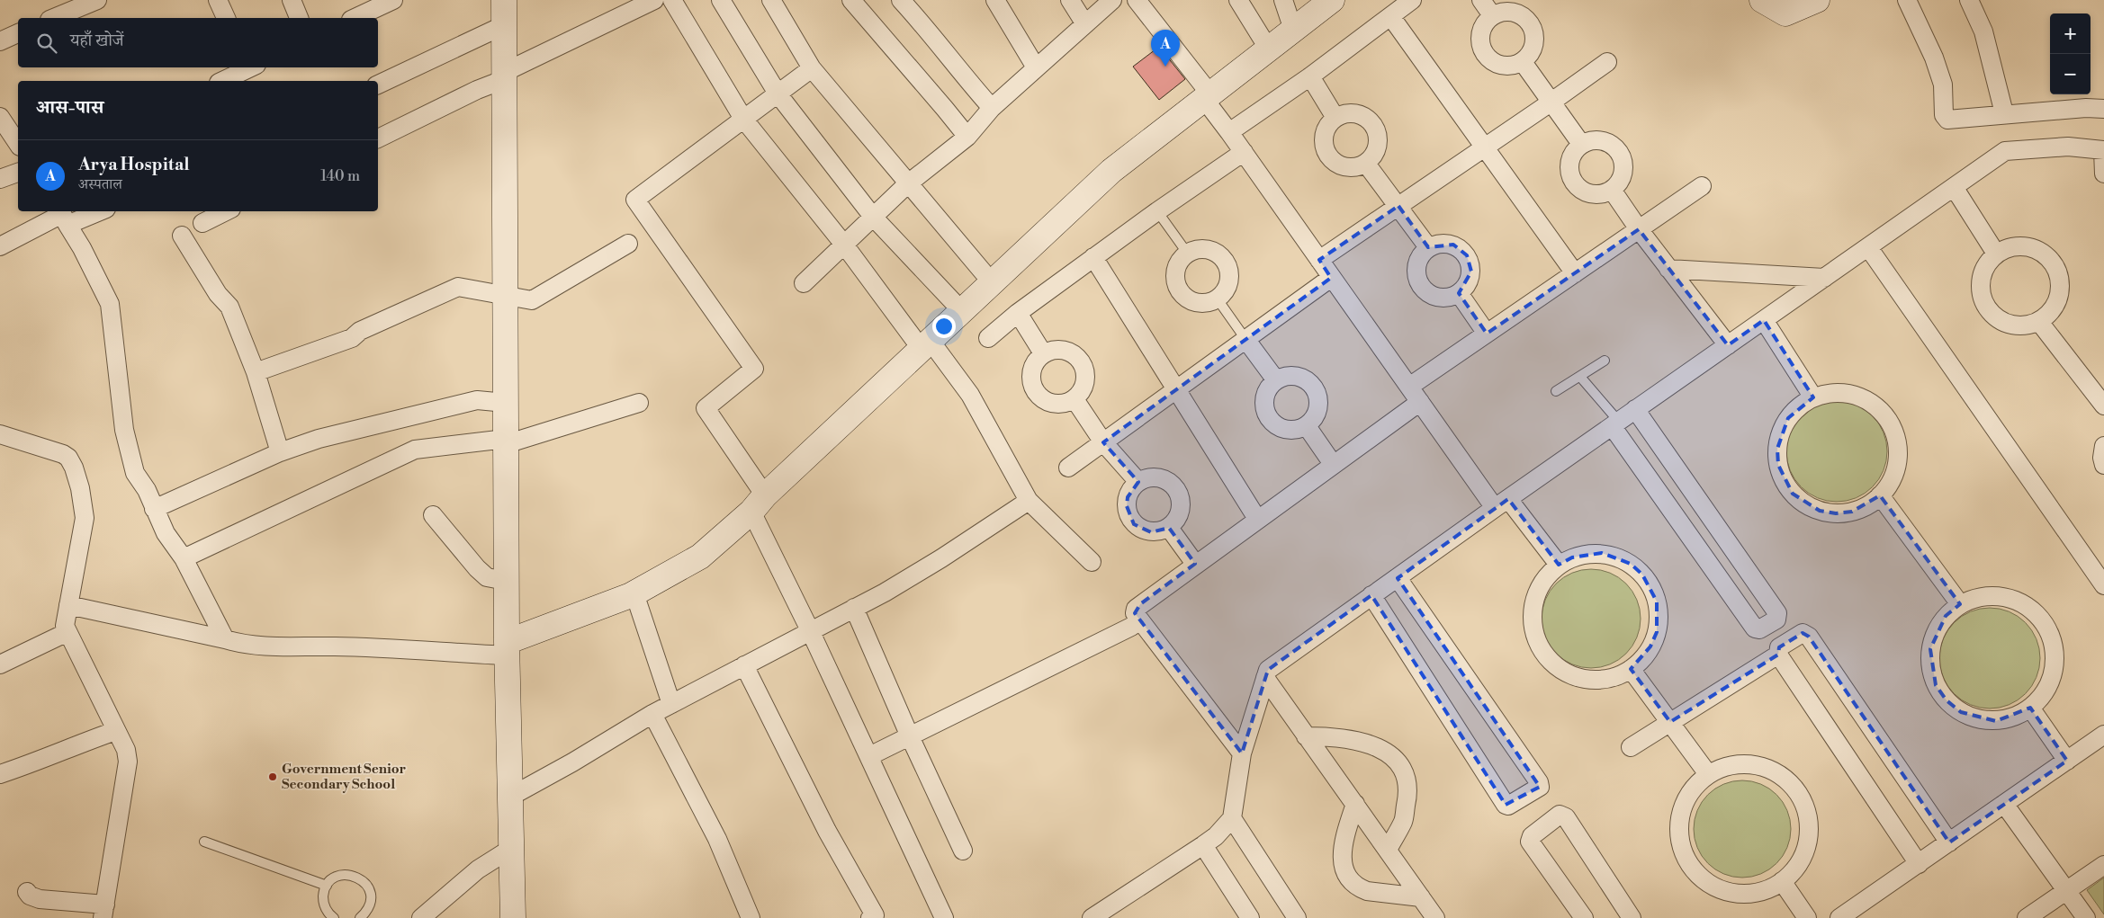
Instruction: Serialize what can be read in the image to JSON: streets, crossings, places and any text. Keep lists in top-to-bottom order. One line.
{"places":["Government Senior Secondary School"],"page":{"map_buttons":["+","−"],"search":"यहाँ खोजें","pins":"A","heading":"आस-पास","list":[{"mark":"A","name":"Arya Hospital","note":"अस्पताल","value":"140 m"}]}}
